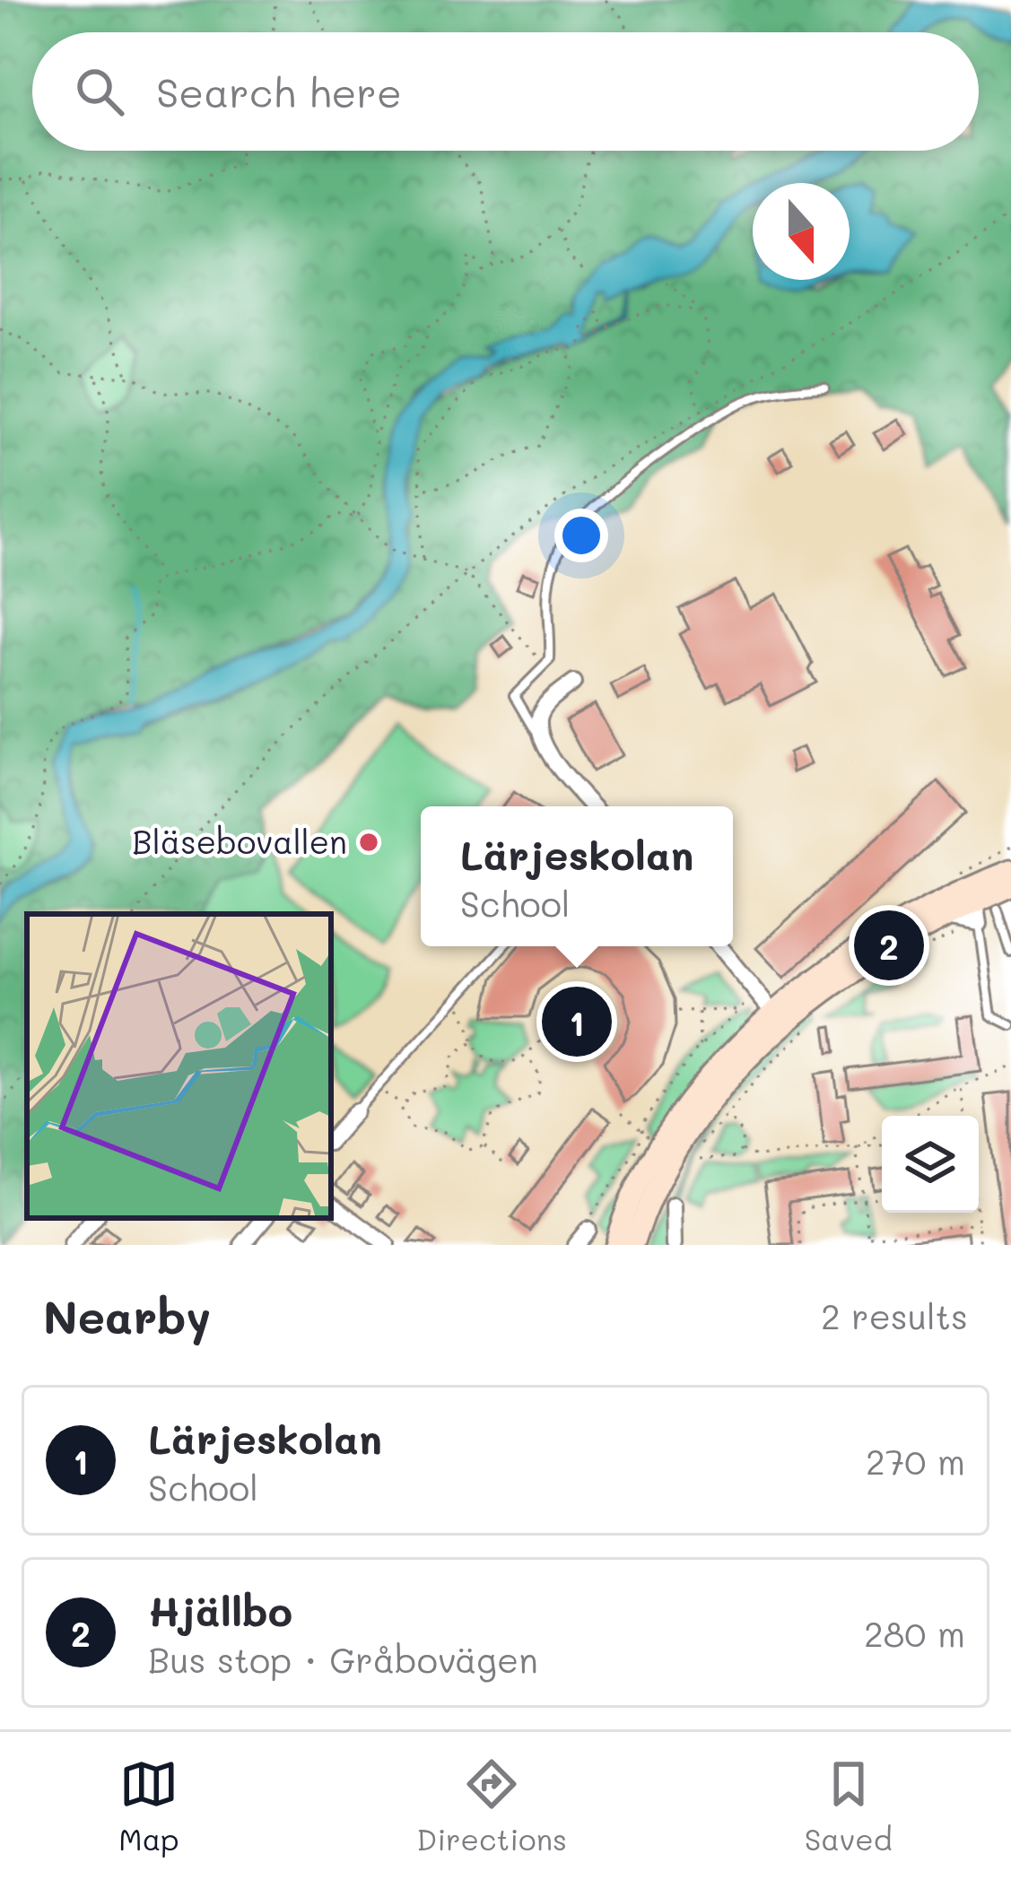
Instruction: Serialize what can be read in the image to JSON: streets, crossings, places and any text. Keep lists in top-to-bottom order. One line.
{"places":["Bläsebovallen"],"north":"bottom","page":{"search":"Search here","popup":["Lärjeskolan","School"],"pins":["2","1"],"heading":["Nearby","2 results"],"list":[{"mark":"1","name":"Lärjeskolan","note":"School","value":"270 m"},{"mark":"2","name":"Hjällbo","note":"Bus stop · Gråbovägen","value":"280 m"}],"nav":["Map","Directions","Saved"]}}
